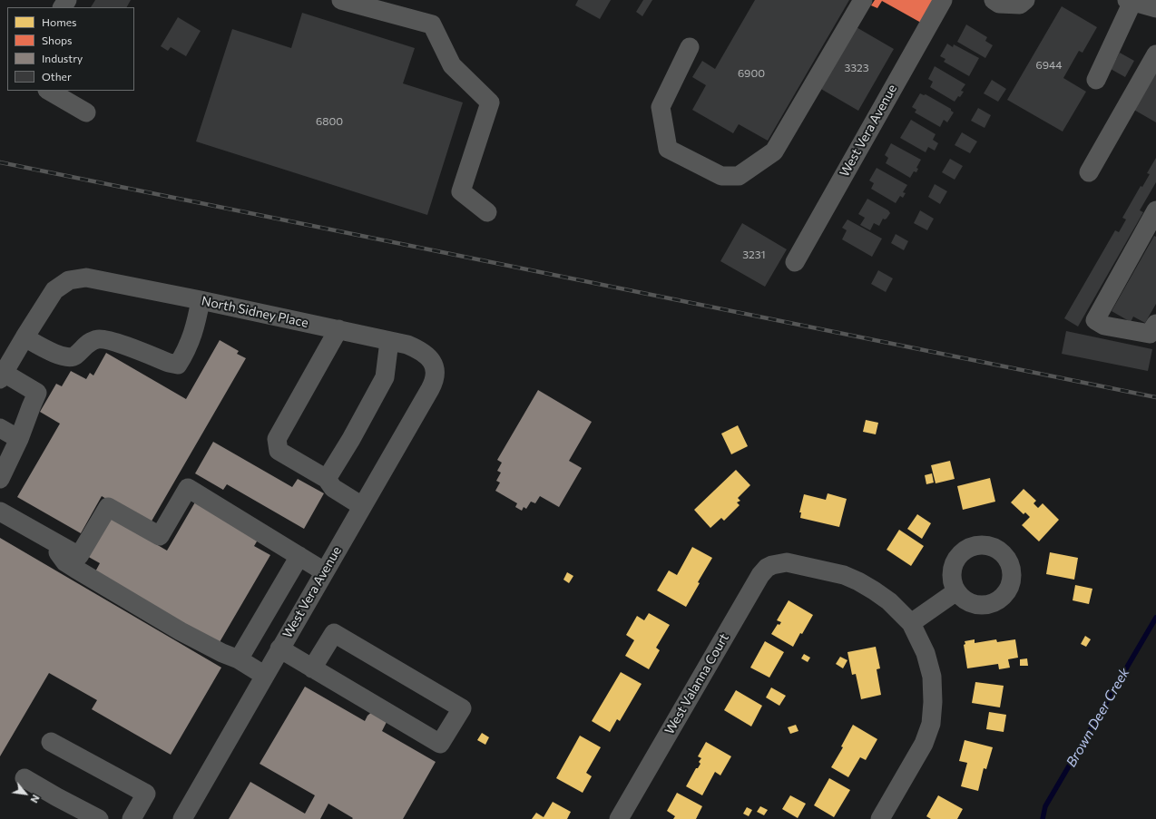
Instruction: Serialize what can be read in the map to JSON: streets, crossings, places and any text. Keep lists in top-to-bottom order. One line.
{"streets":{"street":["West Vera Avenue","North Sidney Place","West Valanna Court"]},"crossings":[["West Vera Avenue","North Sidney Place"]],"water":["Brown Deer Creek"],"house_numbers":["6944","3323","6900","6800","3231"],"legend":["Homes","Shops","Industry","Other"],"north":"bottom right"}
